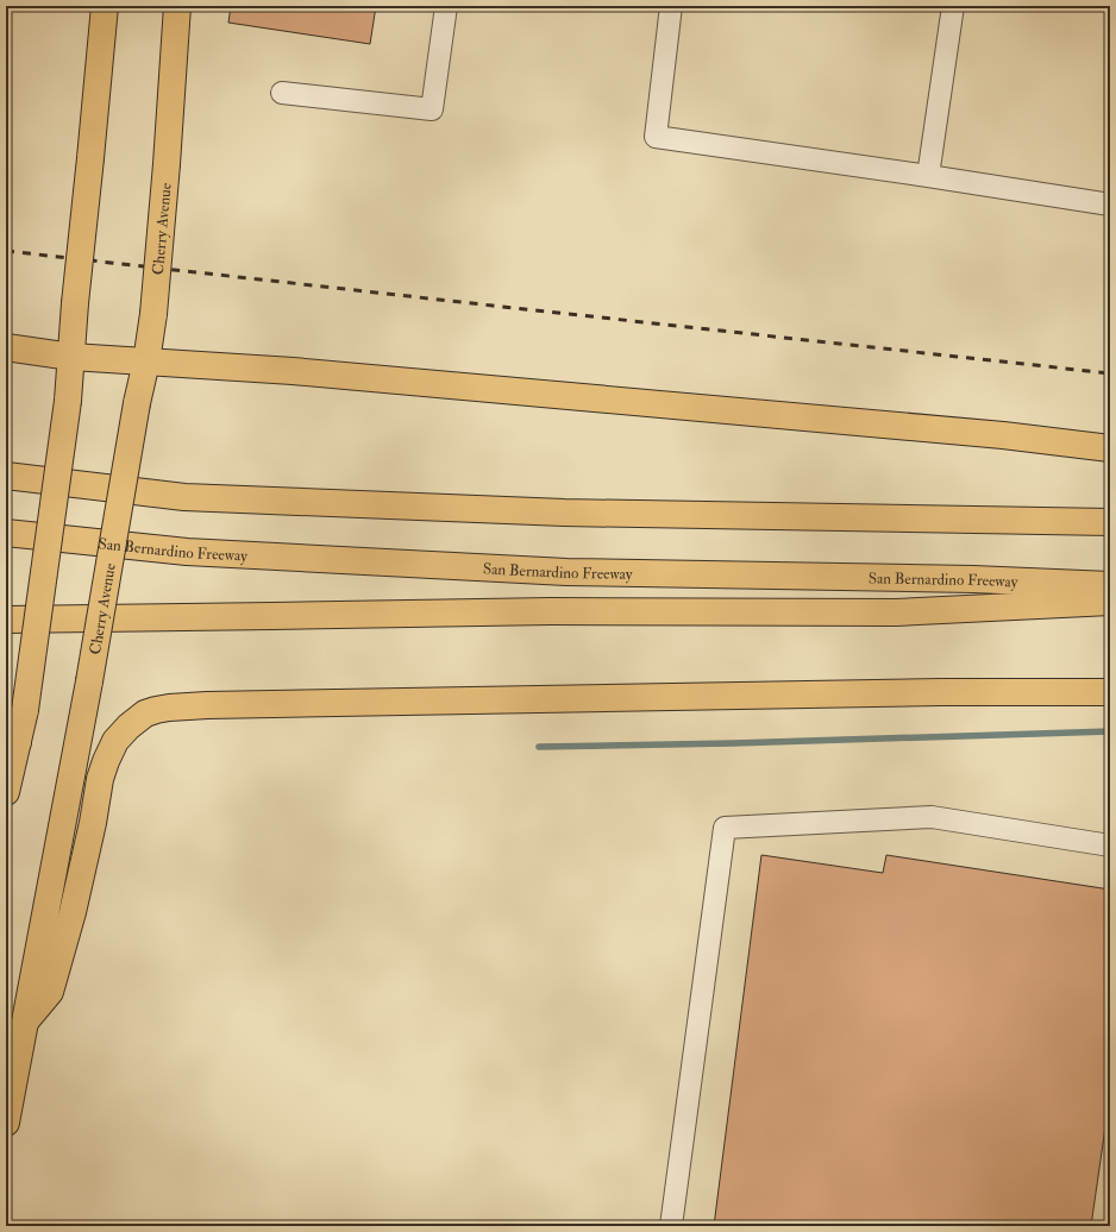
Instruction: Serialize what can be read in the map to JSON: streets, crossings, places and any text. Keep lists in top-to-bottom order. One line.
{"streets":{"main road":["Cherry Avenue","San Bernardino Freeway"]}}
